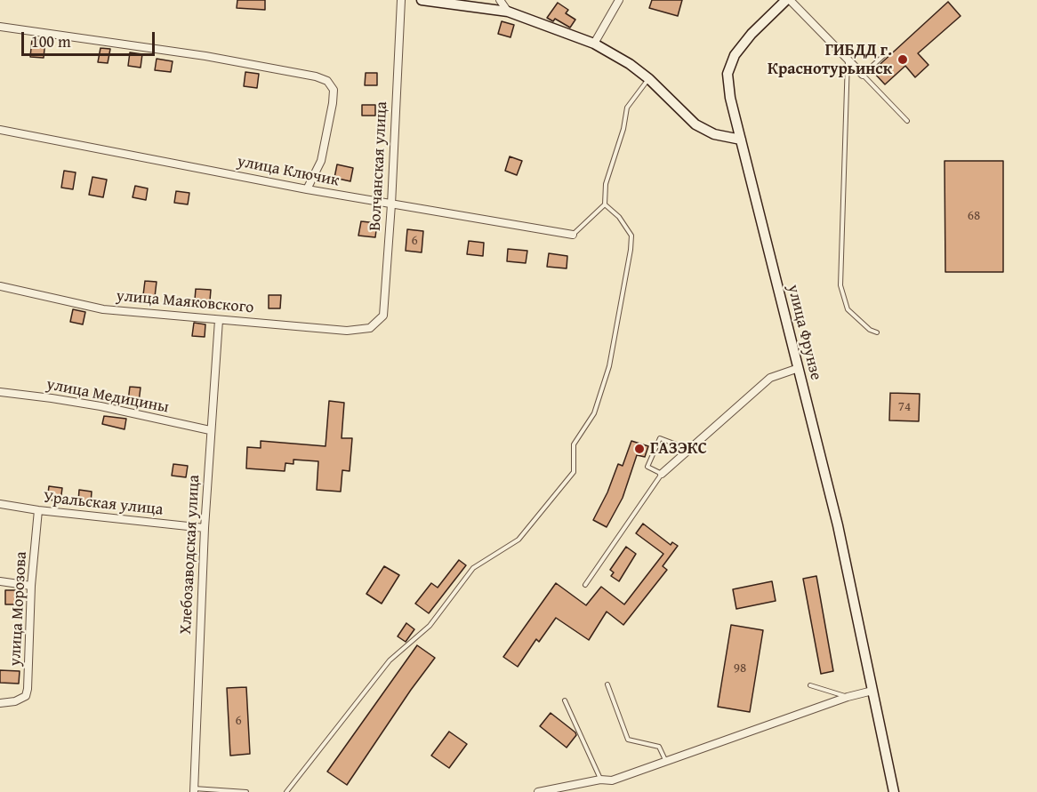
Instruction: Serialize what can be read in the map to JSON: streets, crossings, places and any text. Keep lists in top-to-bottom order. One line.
{"streets":{"street":["Волчанская улица","улица Ключик","улица Маяковского","улица Фрунзе","улица Медицины","Уральская улица","Хлебозаводская улица","улица Морозова"]},"crossings":[["Волчанская улица","улица Ключик"],["Волчанская улица","улица Маяковского"],["улица Маяковского","Хлебозаводская улица"],["улица Медицины","Хлебозаводская улица"],["Уральская улица","Хлебозаводская улица"],["Уральская улица","улица Морозова"]],"places":["ГИБДД г. Краснотурьинск","ГАЗЭКС"],"house_numbers":["68","6","74","98","6"],"scale_bar":"100 m"}
